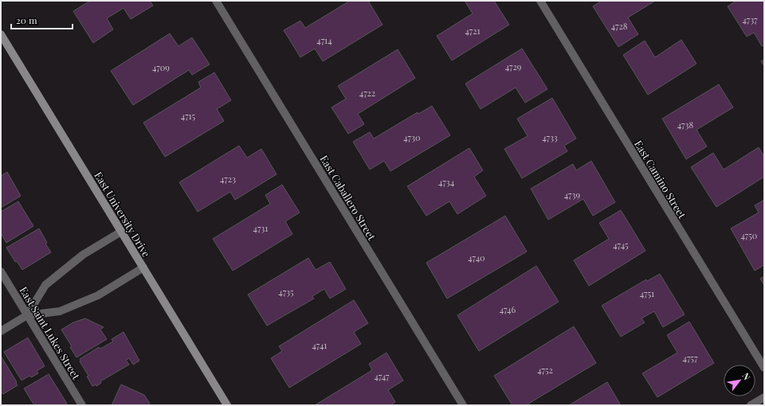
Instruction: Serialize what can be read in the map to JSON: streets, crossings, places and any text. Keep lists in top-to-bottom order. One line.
{"streets":{"main road":["East University Drive"],"street":["East Camino Street","East Caballero Street","East Saint Lukes Street"]},"house_numbers":["4737","4728","4721","4714","4729","4709","4722","4715","4738","4730","4733","4723","4734","4739","4731","4750","4745","4740","4735","4751","4746","4741","4757","4752","4747"],"scale_bar":"20 m","north":"top right"}
